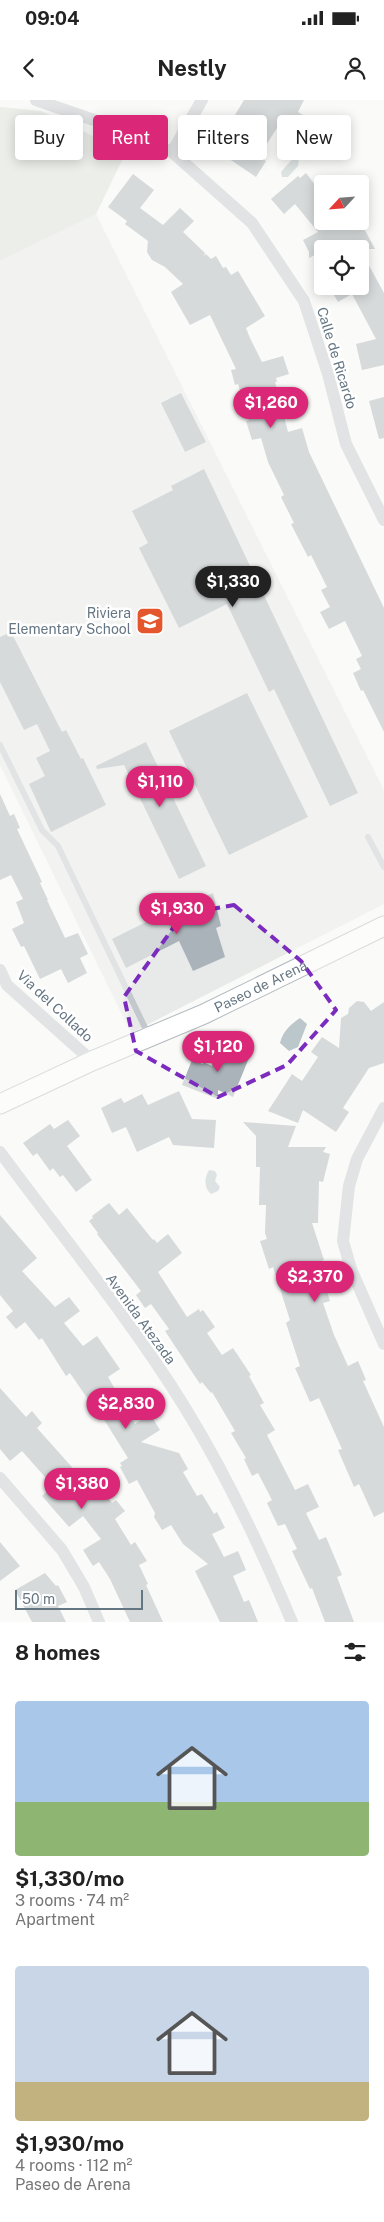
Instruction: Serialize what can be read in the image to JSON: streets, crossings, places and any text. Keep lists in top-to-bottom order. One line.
{"streets":{"street":["Calle de Ricardo","Paseo de Arena","Via del Collado","Avenida Atezada"]},"crossings":[["Paseo de Arena","Via del Collado"]],"places":{"school or university":["Riviera Elementary School"]},"scale_bar":"50 m","north":"bottom left","page":{"status":"09:04","header":"Nestly","chip":["Buy","Rent","Filters","New"],"price":["$1,260","$1,330","$1,110","$1,930","$1,120","$2,370","$2,830","$1,380"],"scale":"50 m","heading":"8 homes","list":[{"name":"$1,330/mo","note":"3 rooms · 74 m² · Apartment"},{"name":"$1,930/mo","note":"4 rooms · 112 m² · Paseo de Arena"}]}}
